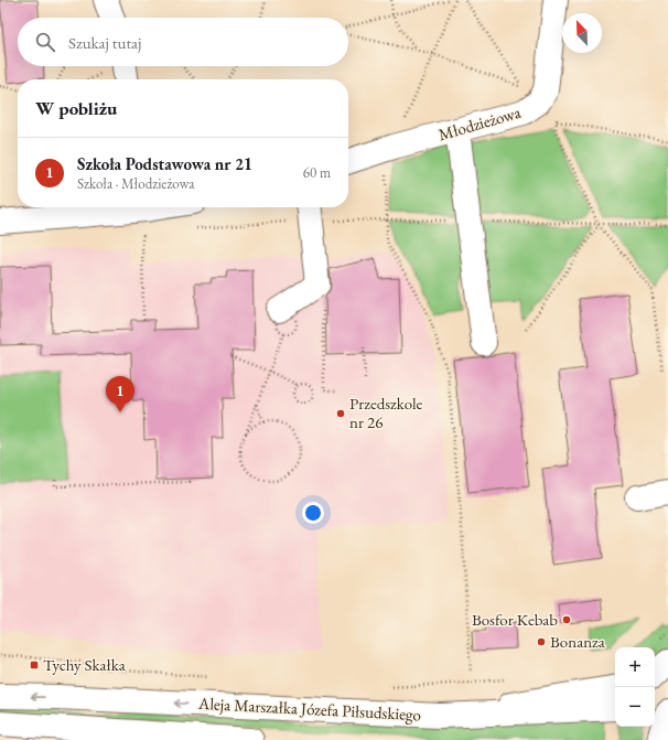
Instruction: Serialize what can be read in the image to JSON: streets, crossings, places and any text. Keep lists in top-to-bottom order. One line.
{"streets":{"main road":["Młodzieżowa","Aleja Marszałka Józefa Piłsudskiego"]},"places":{"other":["Przedszkole nr 26","Bosfor Kebab","Bonanza"],"transit":["Tychy Skałka"]},"north":"top left","page":{"search":"Szukaj tutaj","heading":"W pobliżu","list":[{"mark":"1","name":"Szkoła Podstawowa nr 21","note":"Szkoła · Młodzieżowa","value":"60 m"}],"pins":"1","map_buttons":["+","−"]}}
